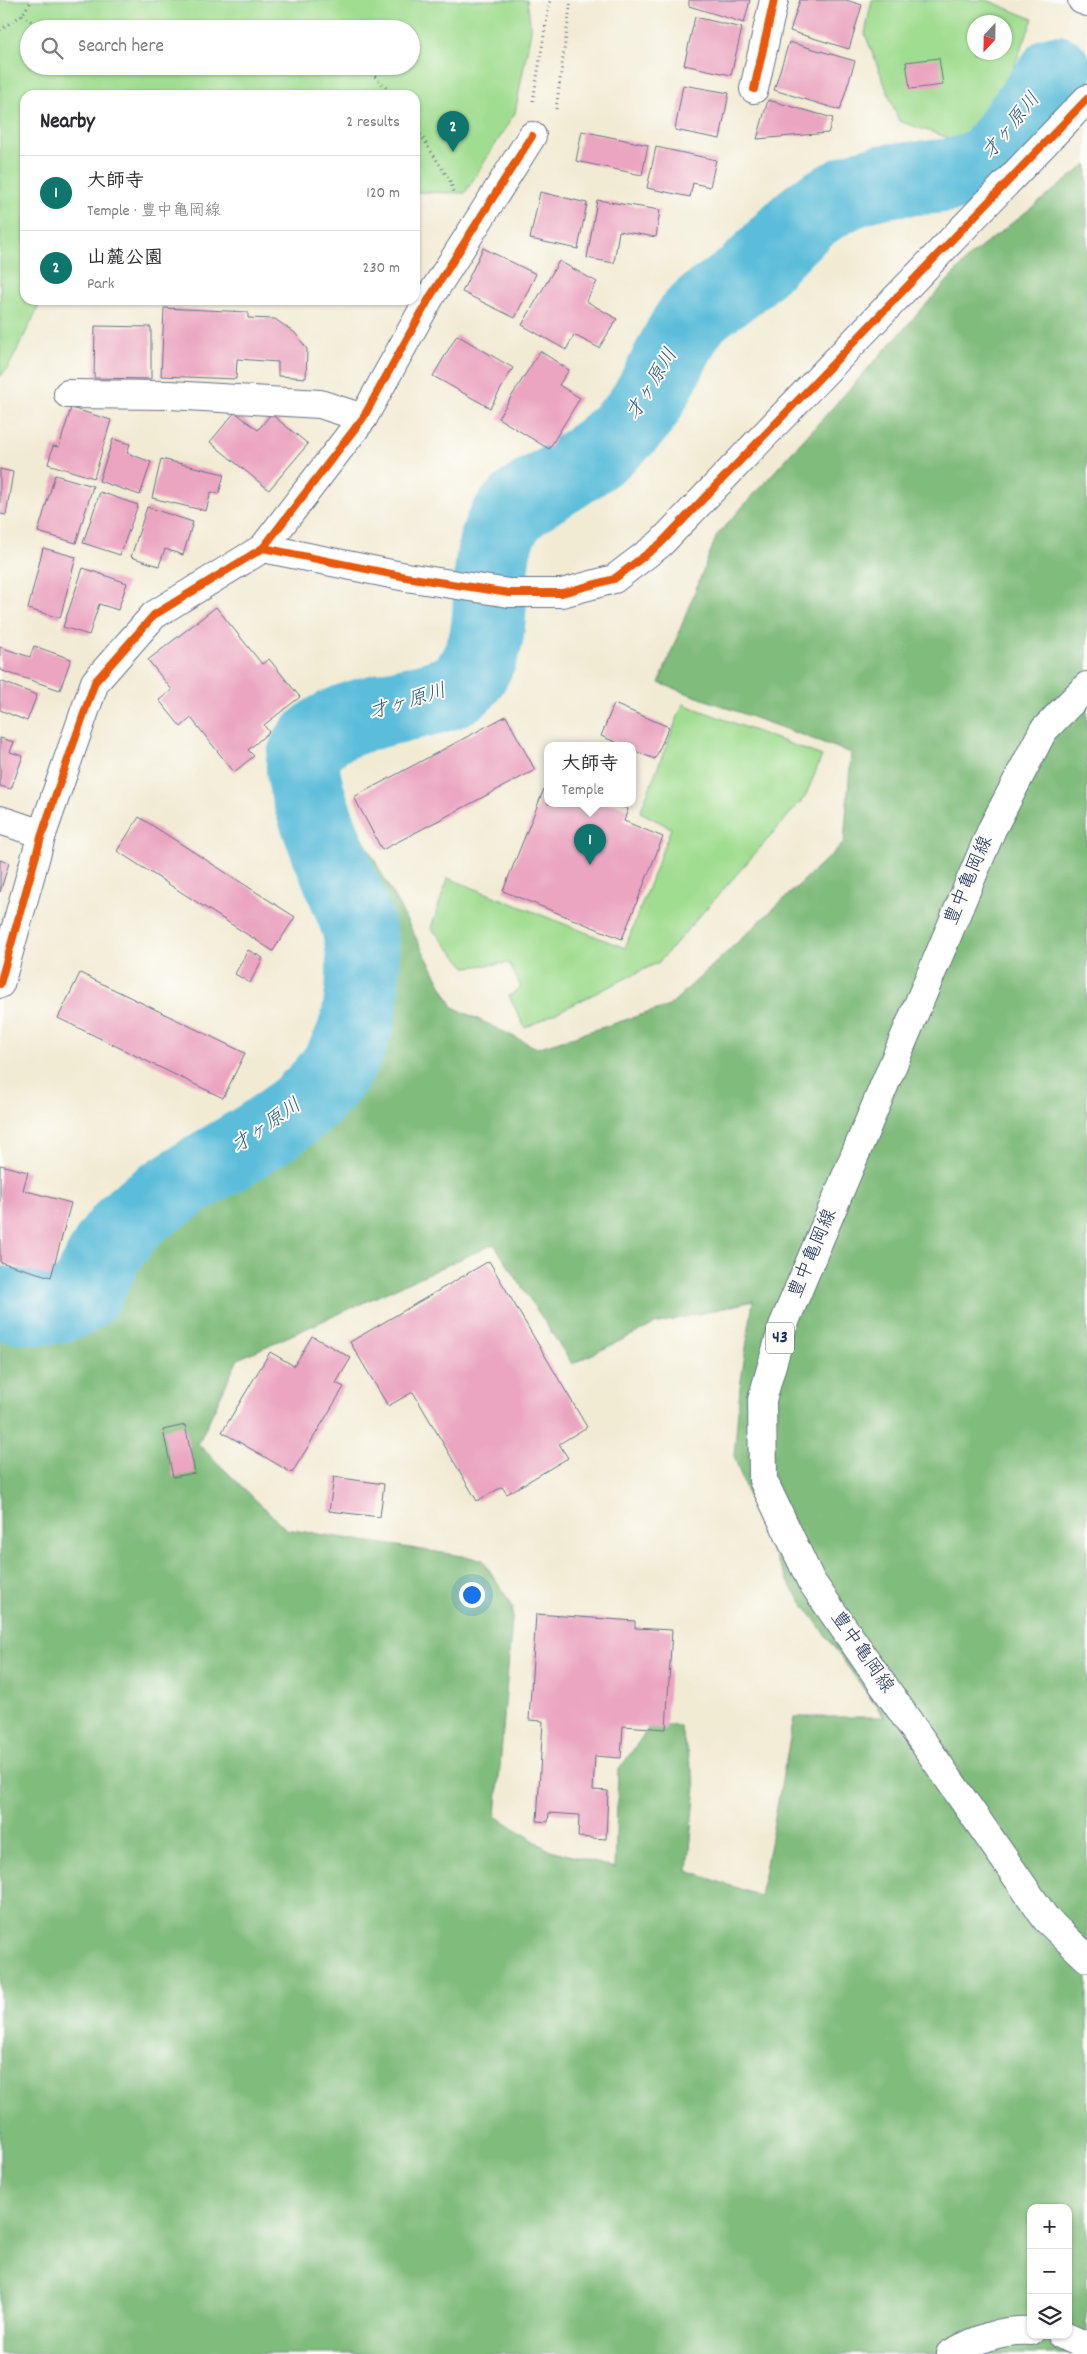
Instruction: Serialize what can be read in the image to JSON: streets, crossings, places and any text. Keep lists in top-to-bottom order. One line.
{"streets":{"street":["豊中亀岡線","43"]},"water":["才ヶ原川"],"north":"bottom","page":{"search":"Search here","heading":["Nearby","2 results"],"pins":["2","1"],"list":[{"mark":"1","name":"大師寺","note":"Temple · 豊中亀岡線","value":"120 m"},{"mark":"2","name":"山麓公園","note":"Park","value":"230 m"}],"popup":["大師寺","Temple"],"map_buttons":["+","−"]}}
